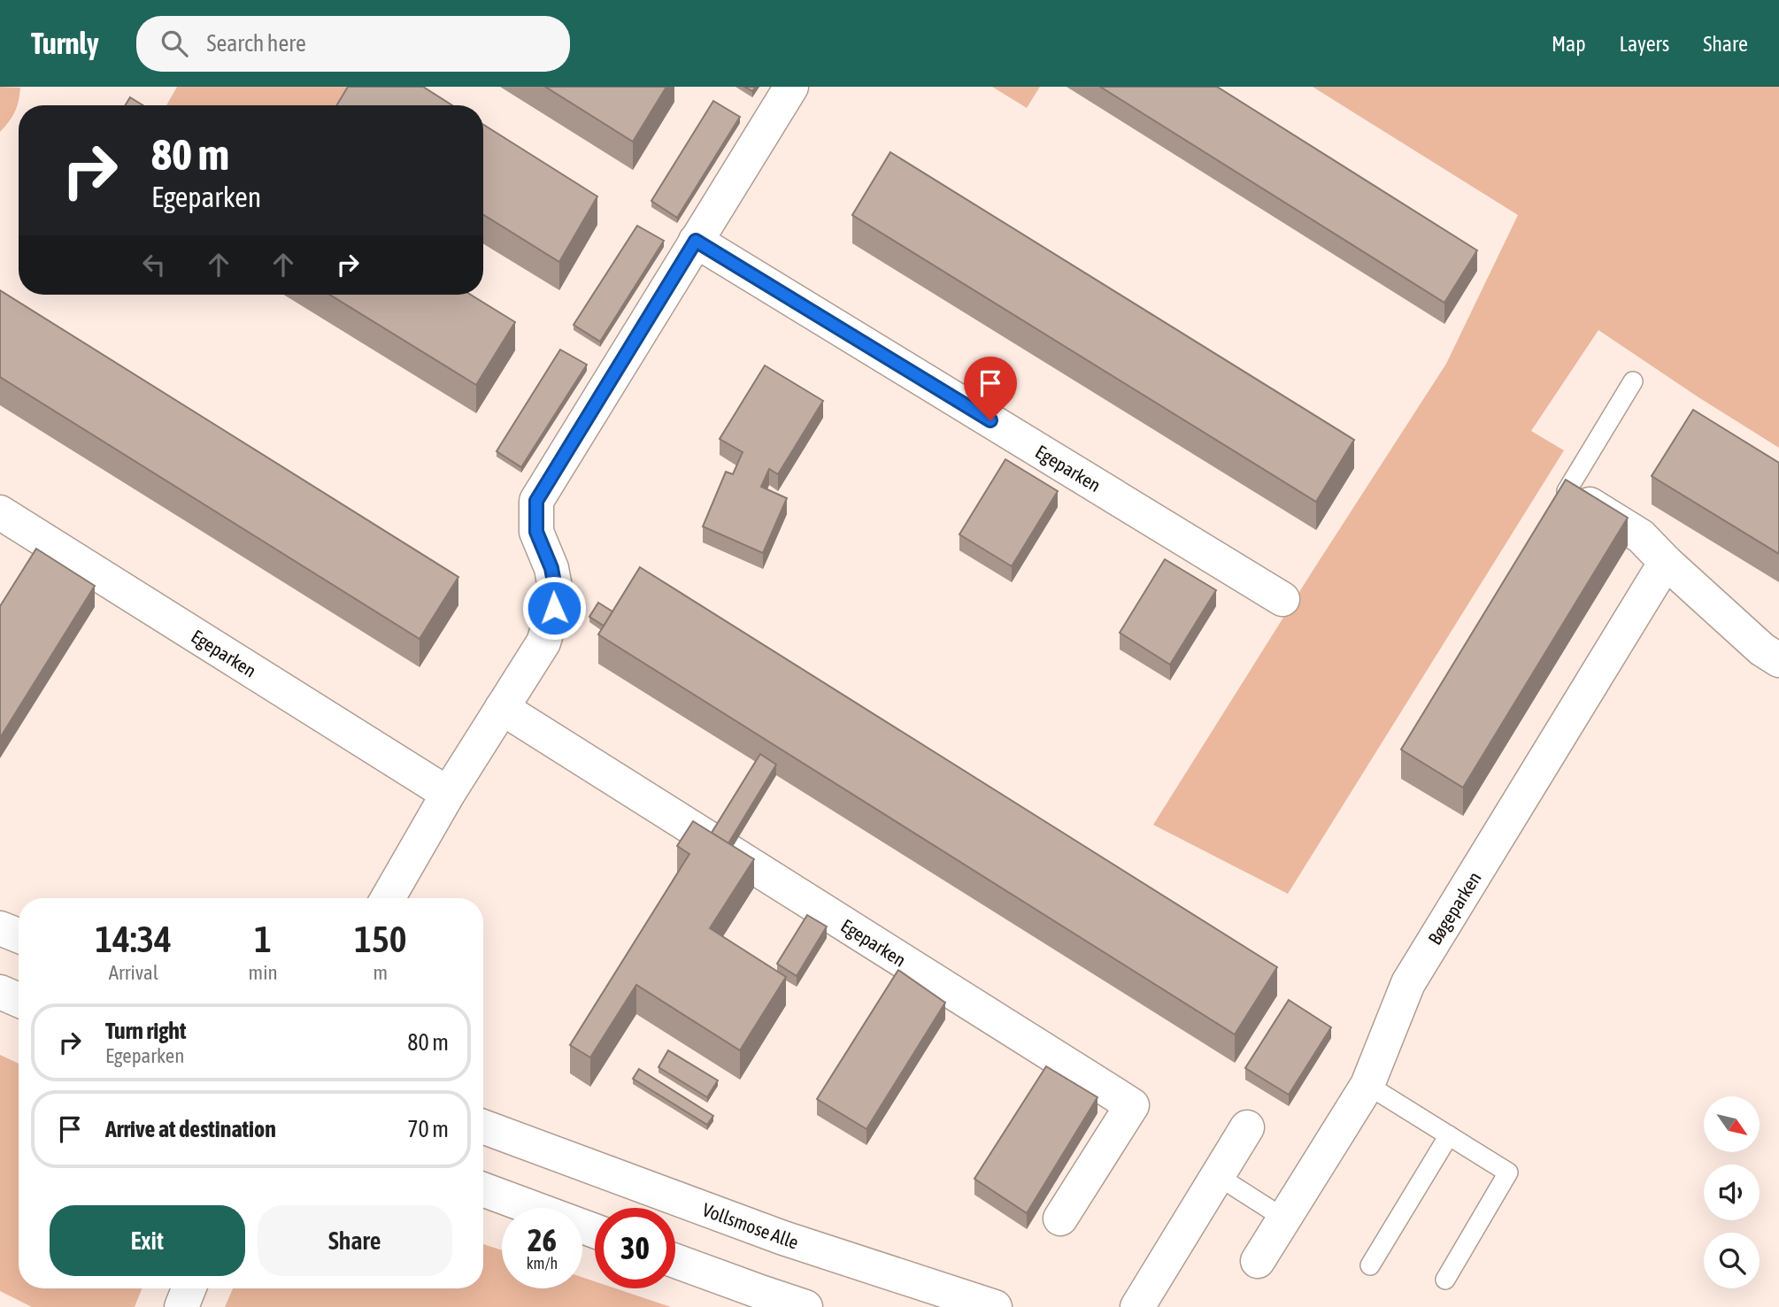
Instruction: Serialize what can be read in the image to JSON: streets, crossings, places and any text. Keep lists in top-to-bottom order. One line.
{"streets":{"street":["Egeparken","Bøgeparken","Vollsmose Alle"]},"north":"bottom right","page":{"header":"Turnly","search":"Search here","nav":["Map","Layers","Share"],"turn":["80 m","Egeparken"],"eta":["14:34","Arrival","1","min","150","m"],"list":[{"name":"Turn right","note":"Egeparken","value":"80 m"},{"name":"Arrive at destination","value":"70 m"}],"buttons":["Exit","Share"],"speed":"26 km/h","limit":"30"}}
